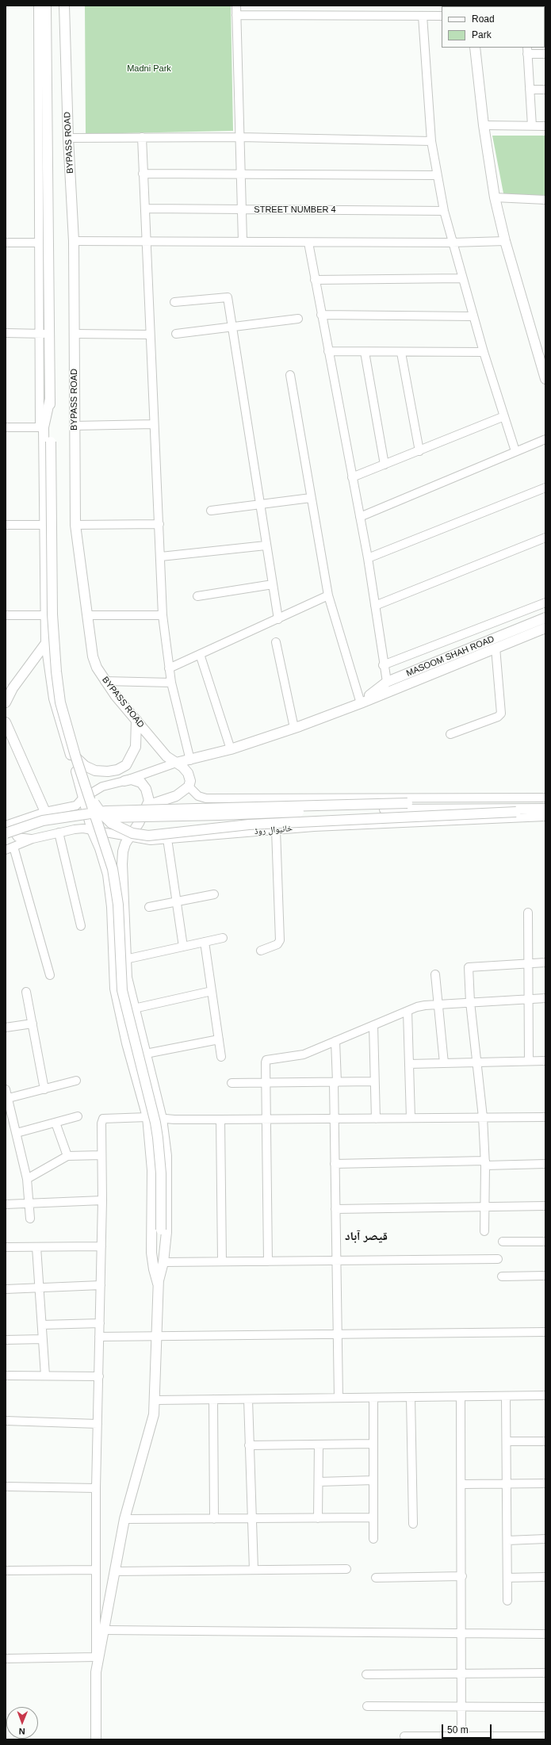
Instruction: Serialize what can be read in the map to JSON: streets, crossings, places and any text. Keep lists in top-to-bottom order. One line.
{"streets":{"main road":["BYPASS ROAD","MASOOM SHAH ROAD","خانیوال روڈ"],"street":["STREET NUMBER 4"]},"crossings":[["BYPASS ROAD","MASOOM SHAH ROAD"]],"districts":["قیصر آباد"],"parks":["Madni Park"],"legend":["Road","Park"],"scale_bar":"50 m","north":"bottom"}
